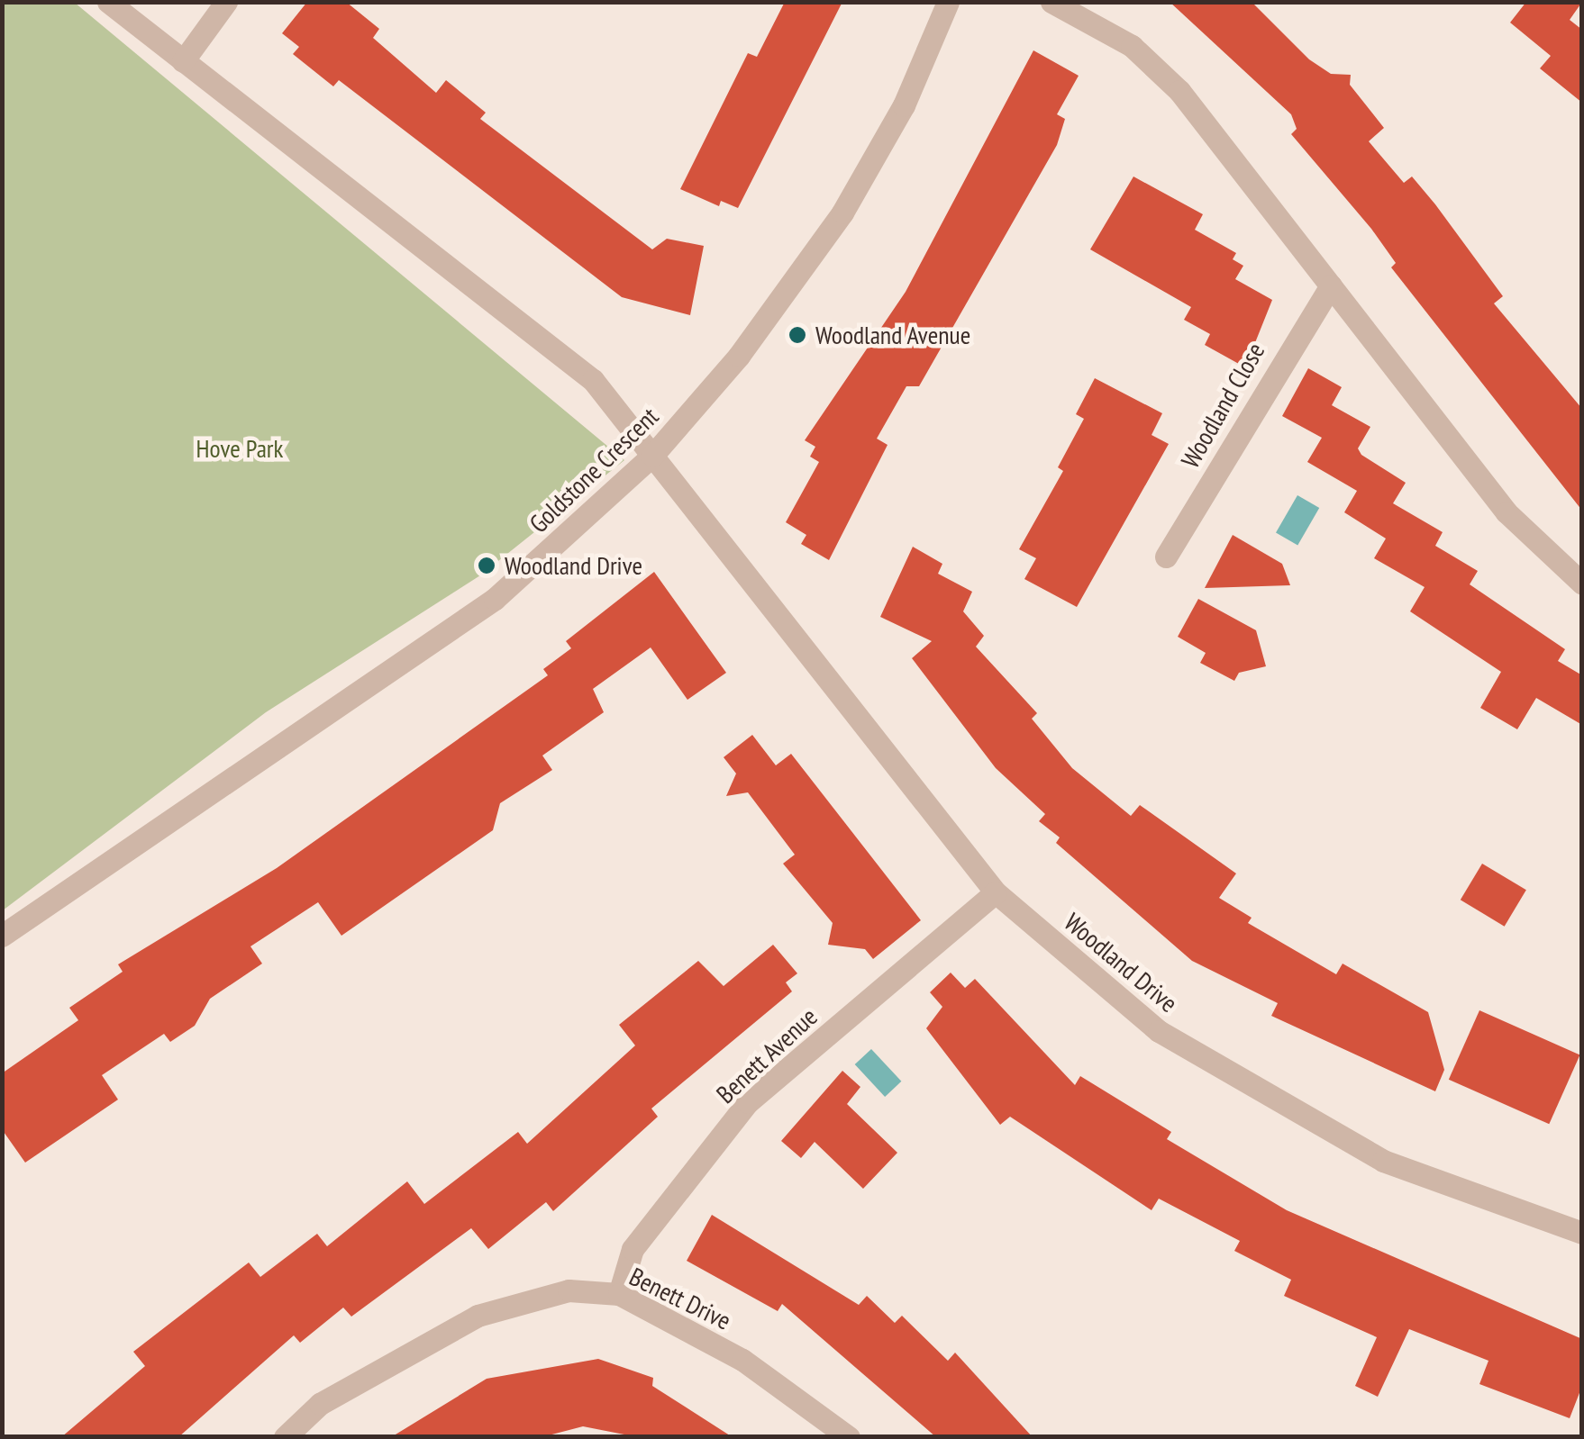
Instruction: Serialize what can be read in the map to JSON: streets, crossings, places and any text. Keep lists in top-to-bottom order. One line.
{"streets":{"street":["Woodland Close","Goldstone Crescent","Woodland Drive","Benett Avenue","Benett Drive"]},"crossings":[["Goldstone Crescent","Woodland Drive"],["Woodland Drive","Benett Avenue"],["Benett Avenue","Benett Drive"]],"parks":["Hove Park"],"places":["Woodland Avenue","Woodland Drive"]}
